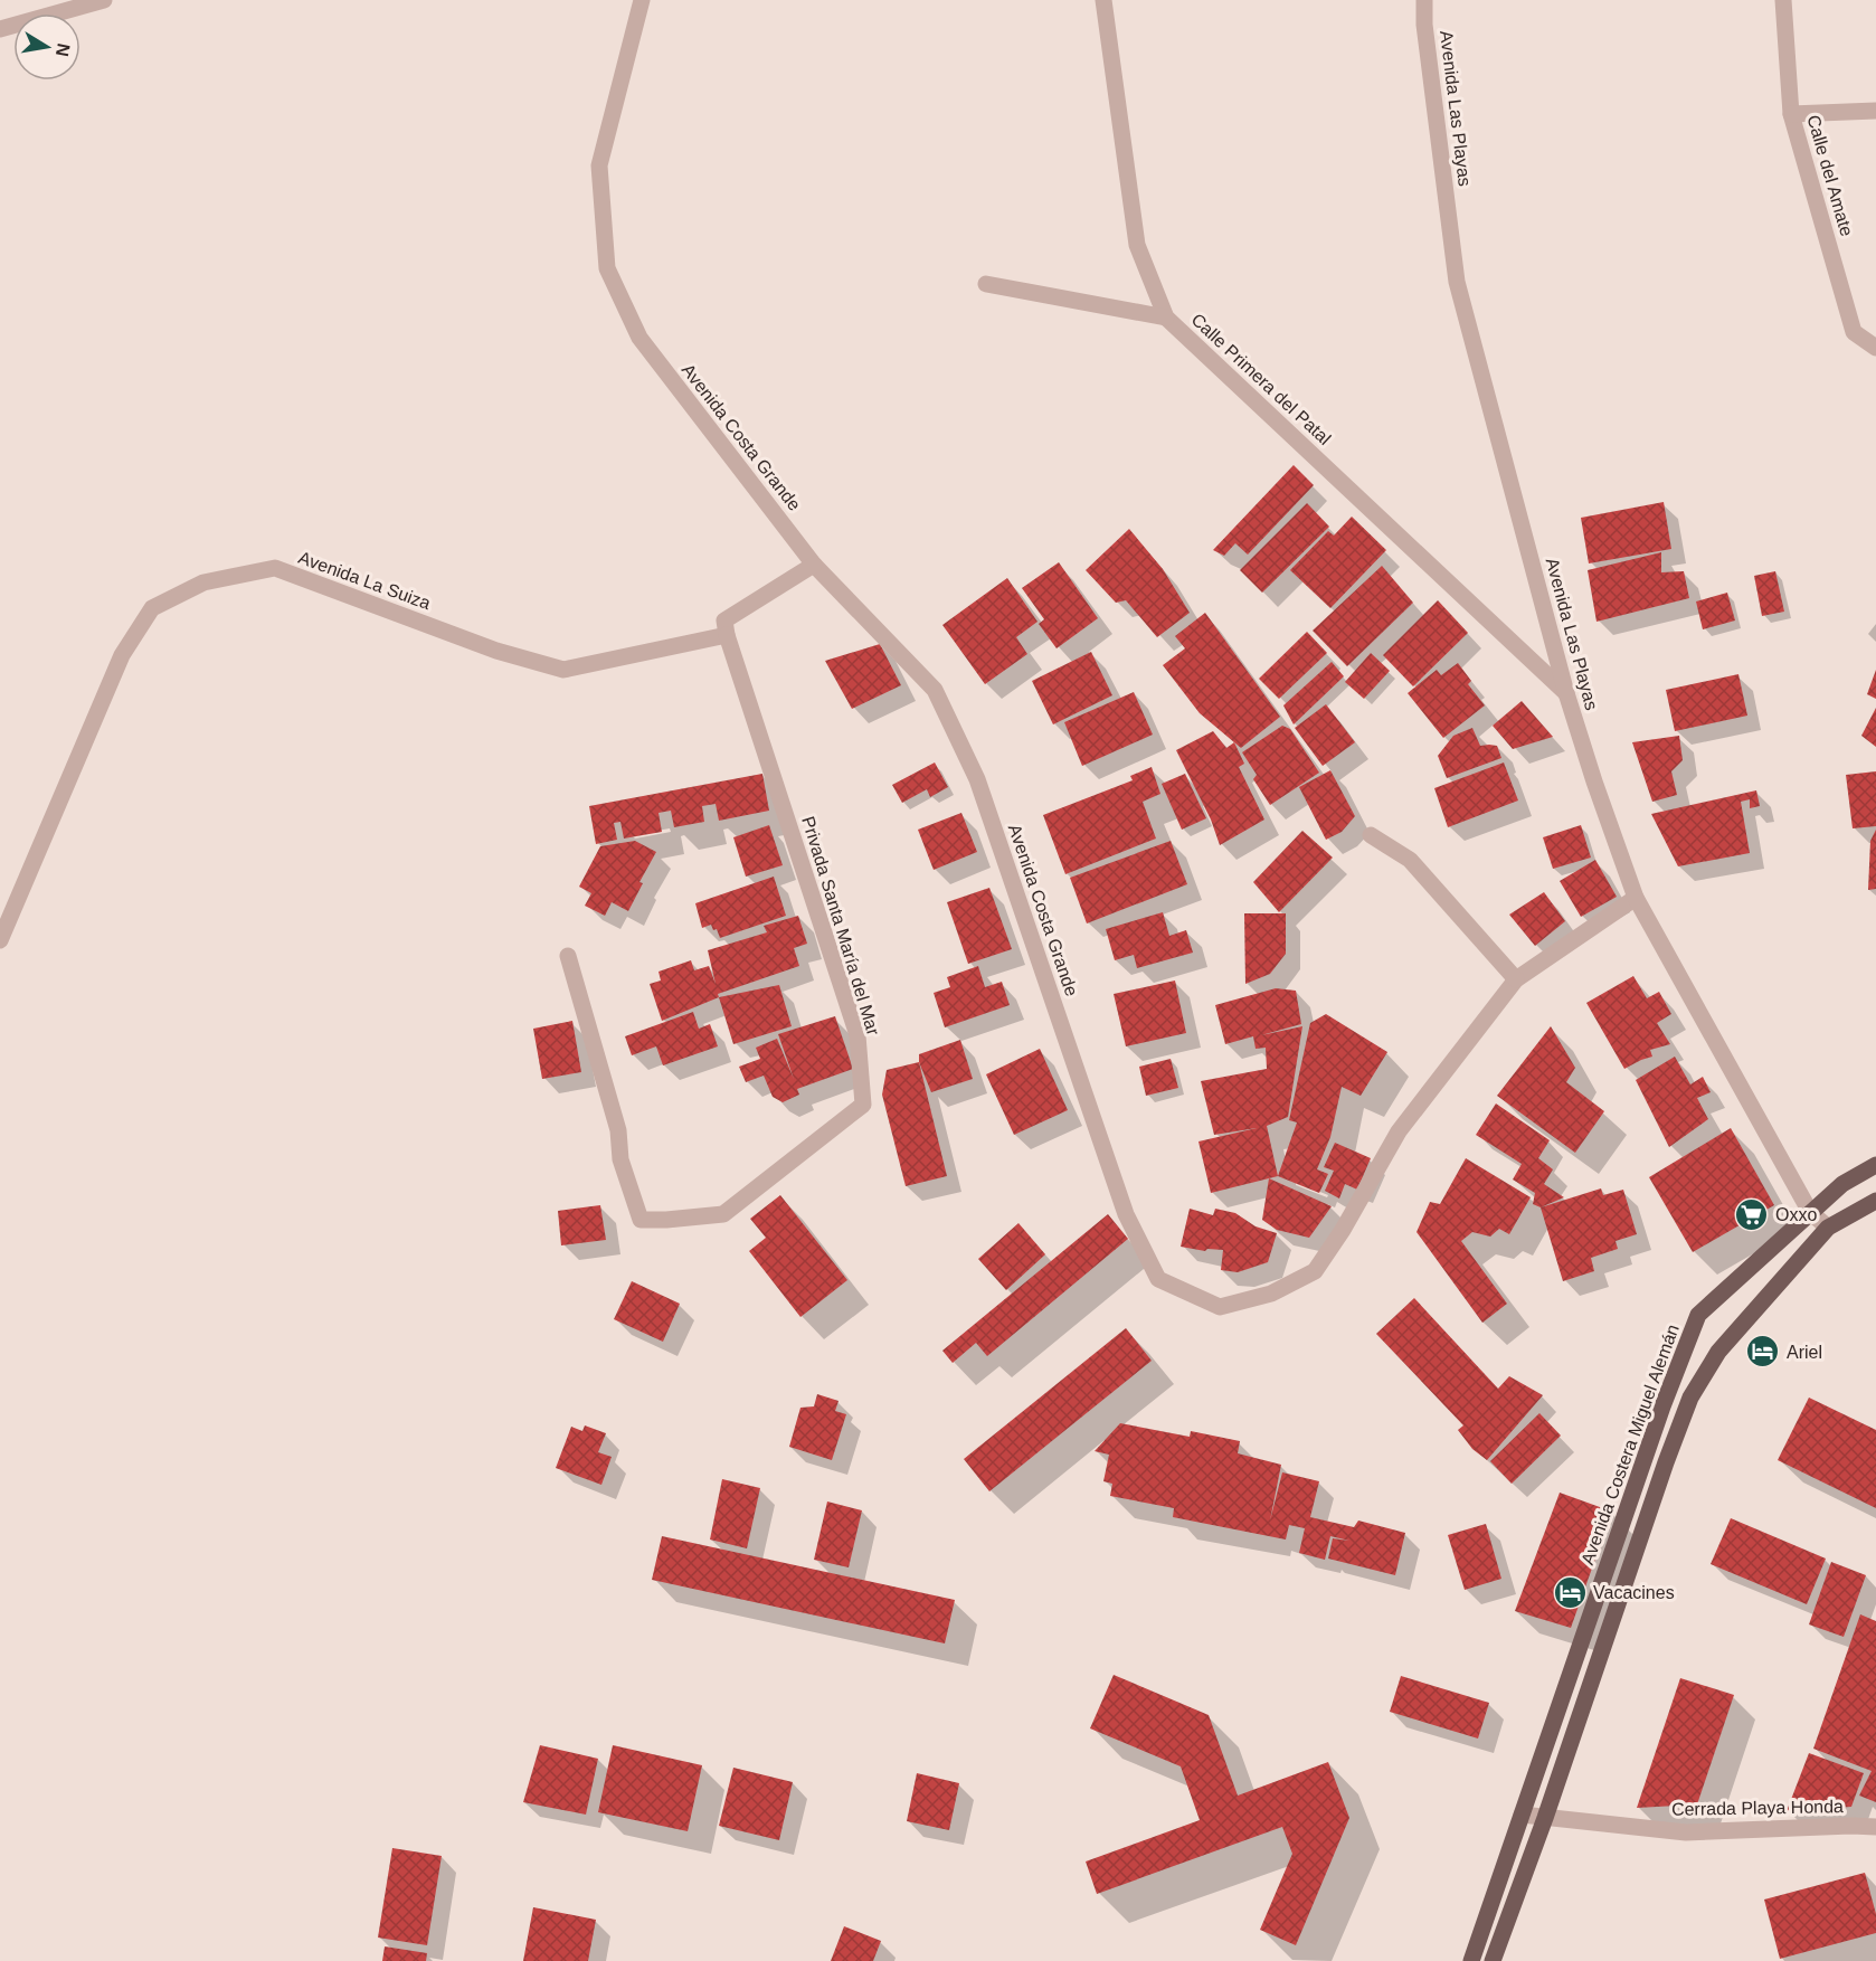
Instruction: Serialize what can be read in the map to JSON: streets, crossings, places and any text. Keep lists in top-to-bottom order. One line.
{"streets":{"main road":["Avenida Costera Miguel Alemán"],"street":["Avenida Las Playas","Calle del Amate","Calle Primera del Patal","Avenida Costa Grande","Avenida La Suiza","Privada Santa María del Mar","Cerrada Playa Honda"]},"crossings":[["Avenida Las Playas","Calle Primera del Patal"],["Avenida Las Playas","Avenida Costa Grande"],["Avenida Las Playas","Avenida Costera Miguel Alemán"],["Avenida La Suiza","Privada Santa María del Mar"],["Avenida Costera Miguel Alemán","Cerrada Playa Honda"]],"places":{"supermarket":["Oxxo"],"hotel":["Ariel","Vacacines"]},"north":"right"}
